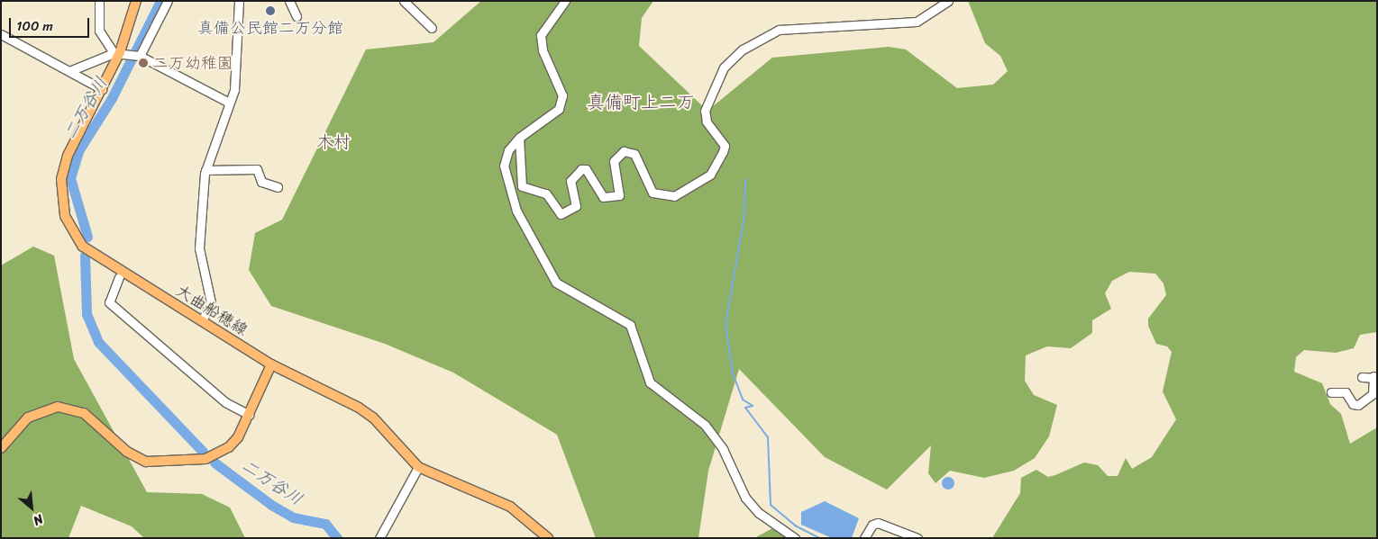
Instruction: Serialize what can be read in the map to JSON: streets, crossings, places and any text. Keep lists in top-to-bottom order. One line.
{"streets":{"main road":["大曲船穂線"]},"districts":["真備町上二万","木村"],"water":["二万谷川"],"places":["真備公民館二万分館","二万幼稚園"],"scale_bar":"100 m","north":"bottom right"}
